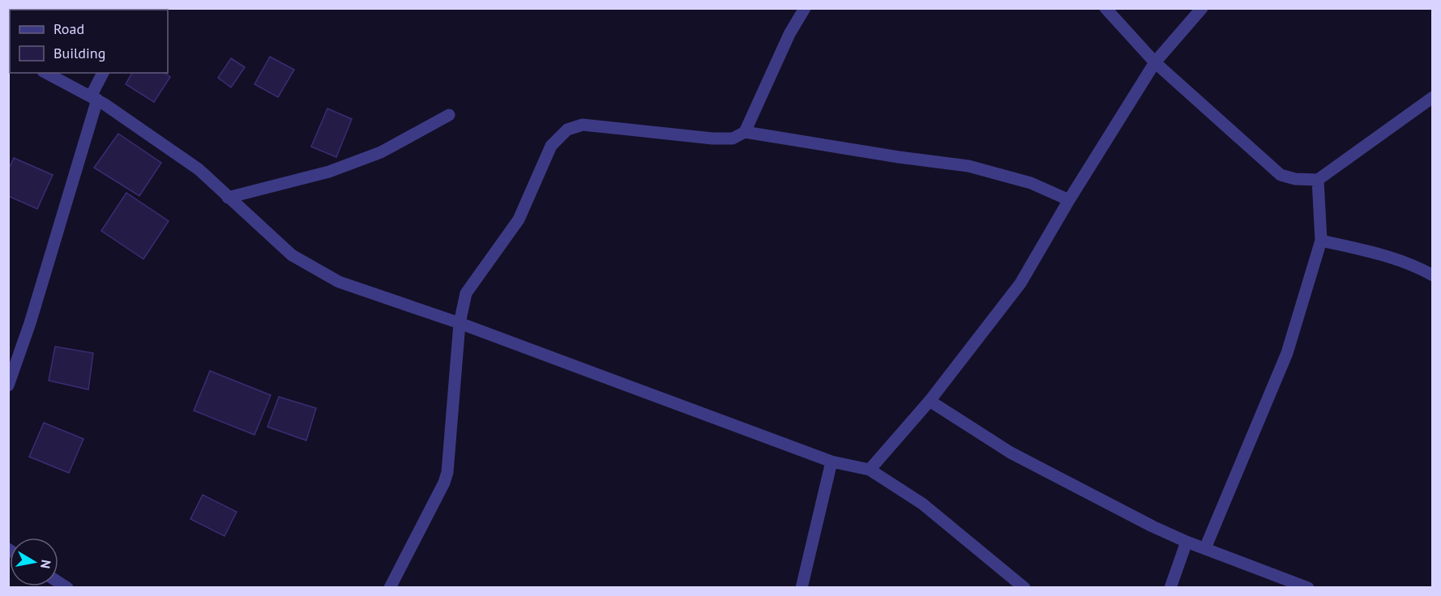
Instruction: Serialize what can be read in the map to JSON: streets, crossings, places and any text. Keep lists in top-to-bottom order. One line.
{"legend":["Road","Building"],"north":"right"}
